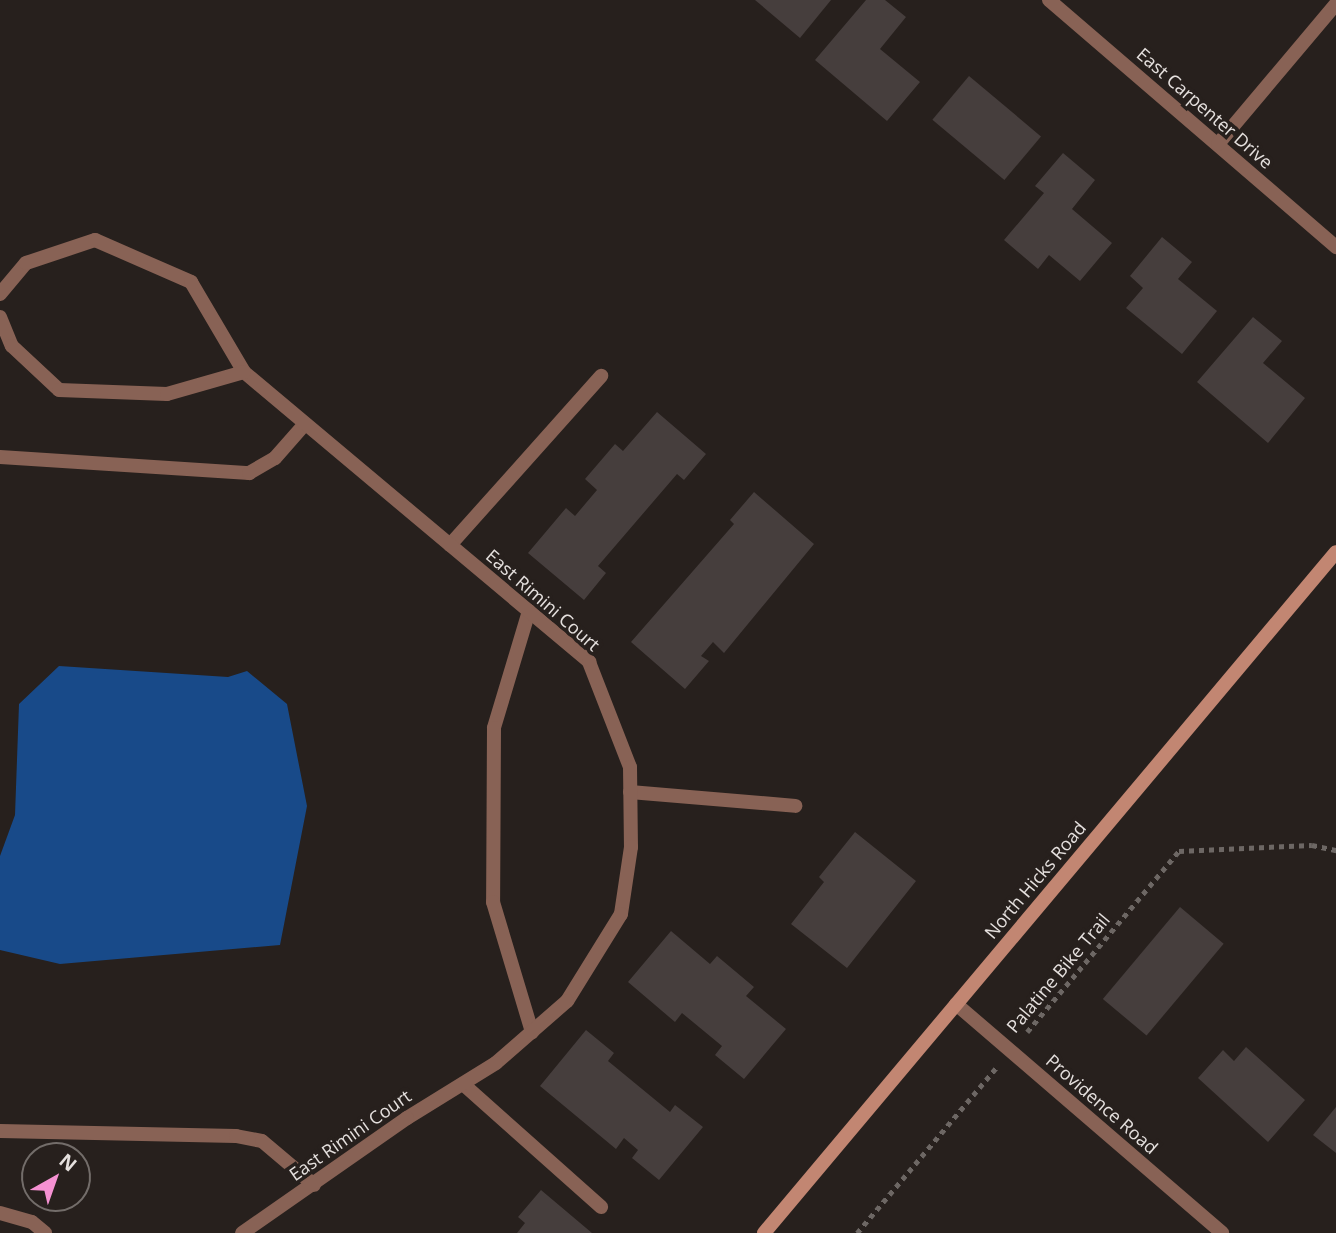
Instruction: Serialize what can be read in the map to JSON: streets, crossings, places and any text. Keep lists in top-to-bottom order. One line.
{"streets":{"main road":["North Hicks Road"],"street":["East Carpenter Drive","East Rimini Court","Providence Road"],"path":["Palatine Bike Trail"]},"crossings":[["North Hicks Road","Providence Road"],["Palatine Bike Trail","Providence Road"]],"north":"top right"}
